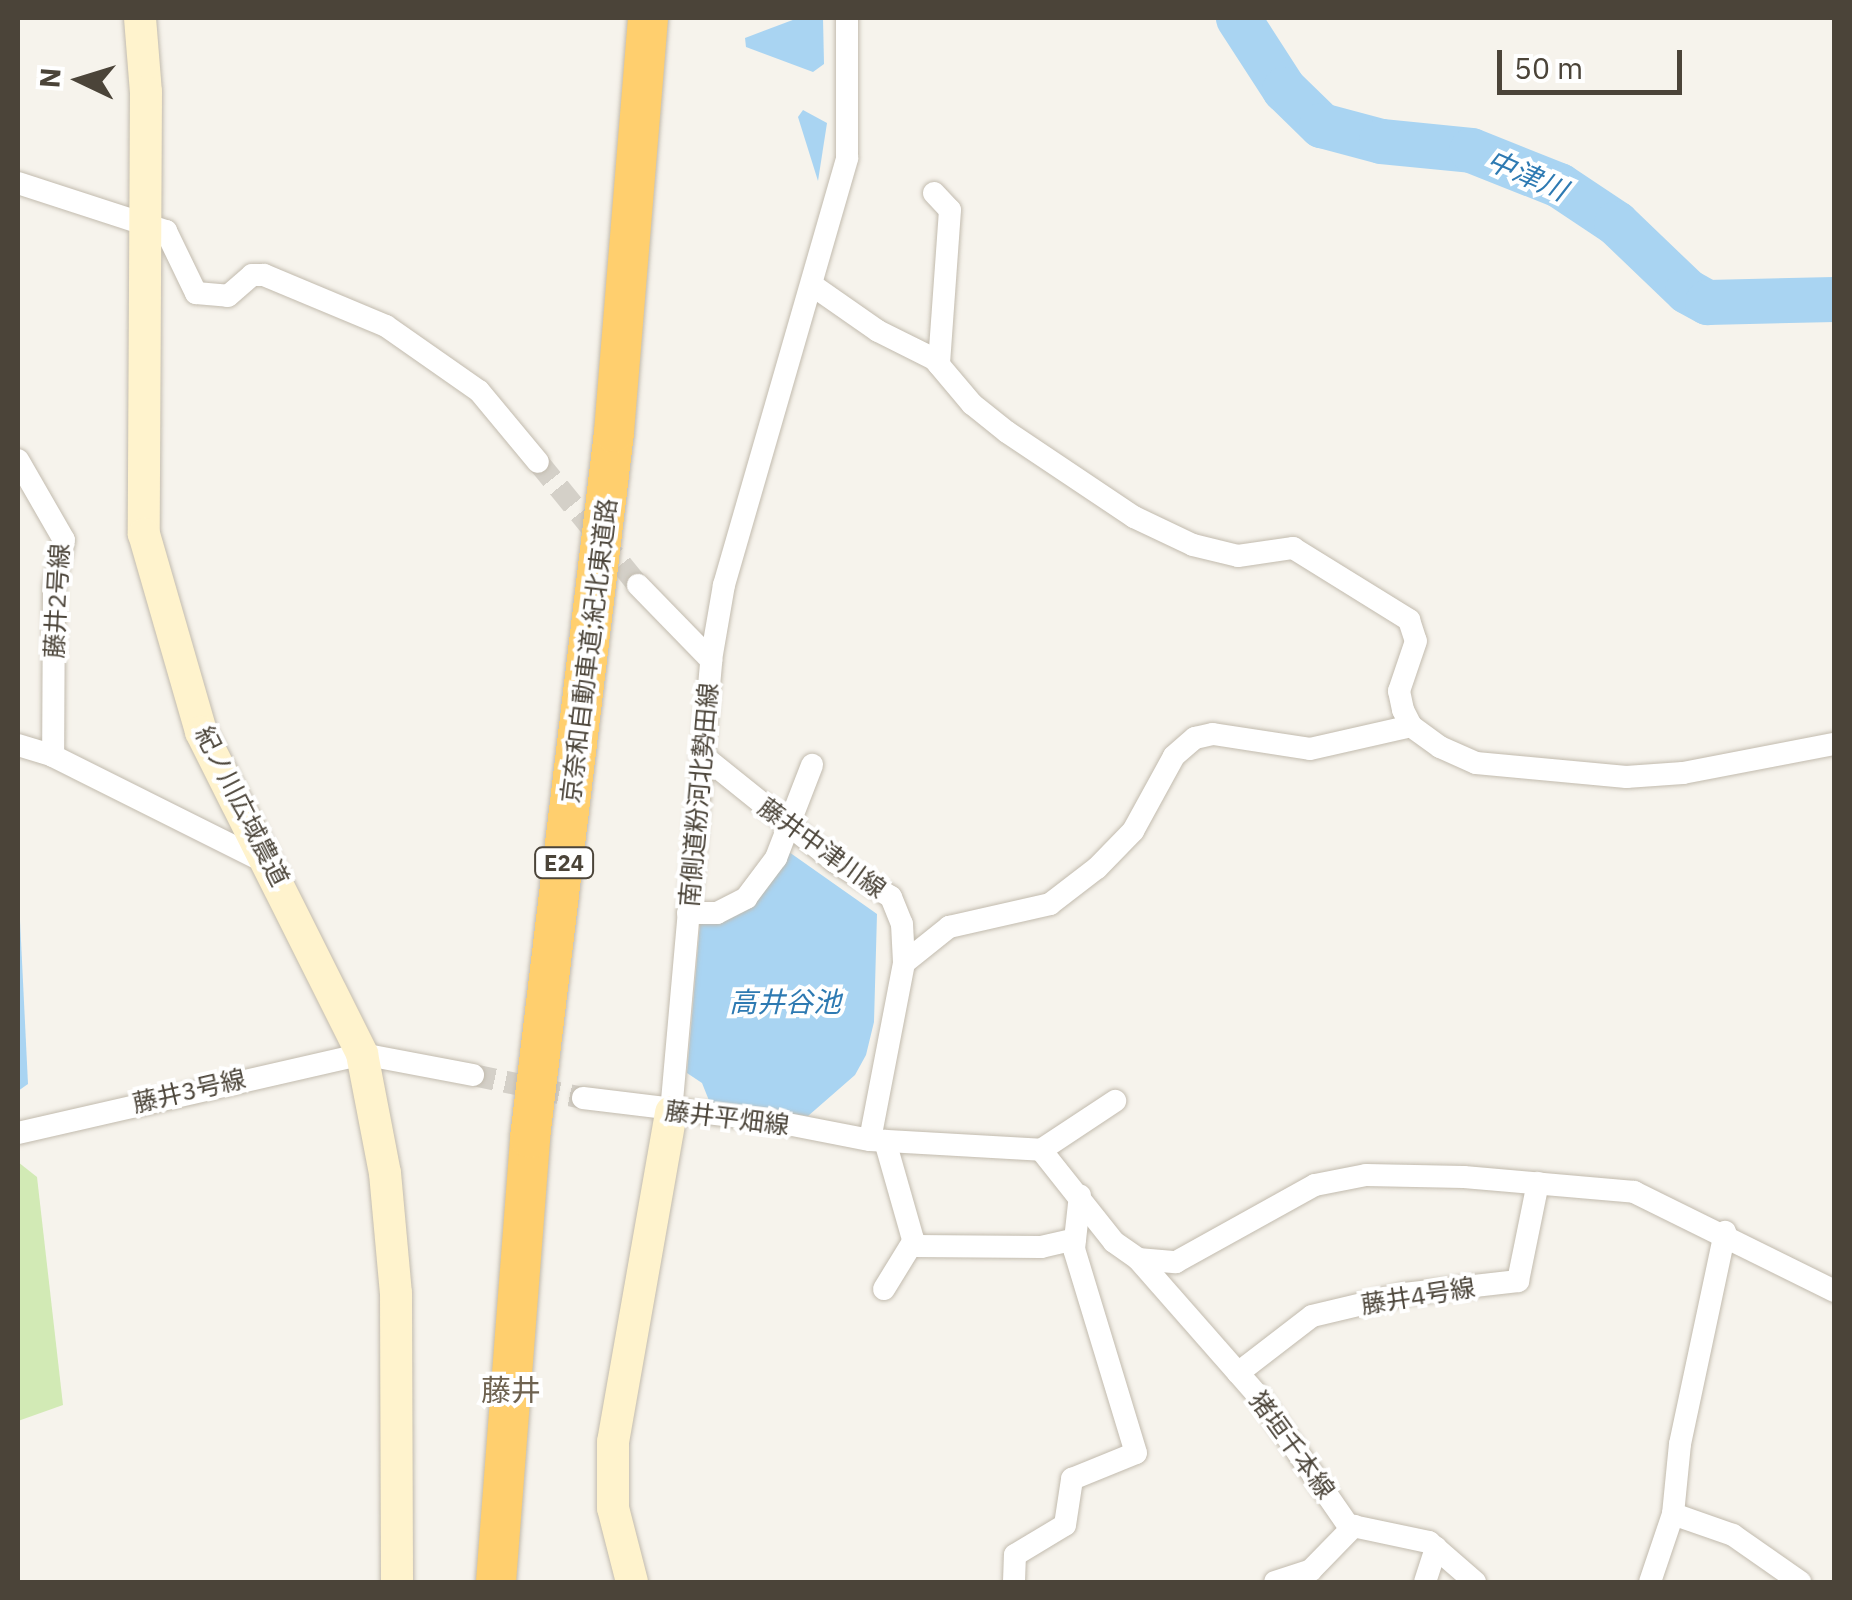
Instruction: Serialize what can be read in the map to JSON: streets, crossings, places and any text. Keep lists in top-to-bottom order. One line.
{"streets":{"highway":["京奈和自動車道;紀北東道路","E24"],"street":["藤井2号線","南側道粉河北勢田線","紀ノ川広域農道","藤井中津川線","藤井3号線","藤井平畑線","藤井4号線","猪垣千本線"]},"crossings":[["南側道粉河北勢田線","藤井中津川線"],["南側道粉河北勢田線","藤井平畑線"],["紀ノ川広域農道","藤井3号線"],["藤井中津川線","藤井平畑線"],["藤井平畑線","猪垣千本線"],["藤井4号線","猪垣千本線"]],"districts":["藤井"],"water":["中津川","高井谷池"],"scale_bar":"50 m","north":"left"}
